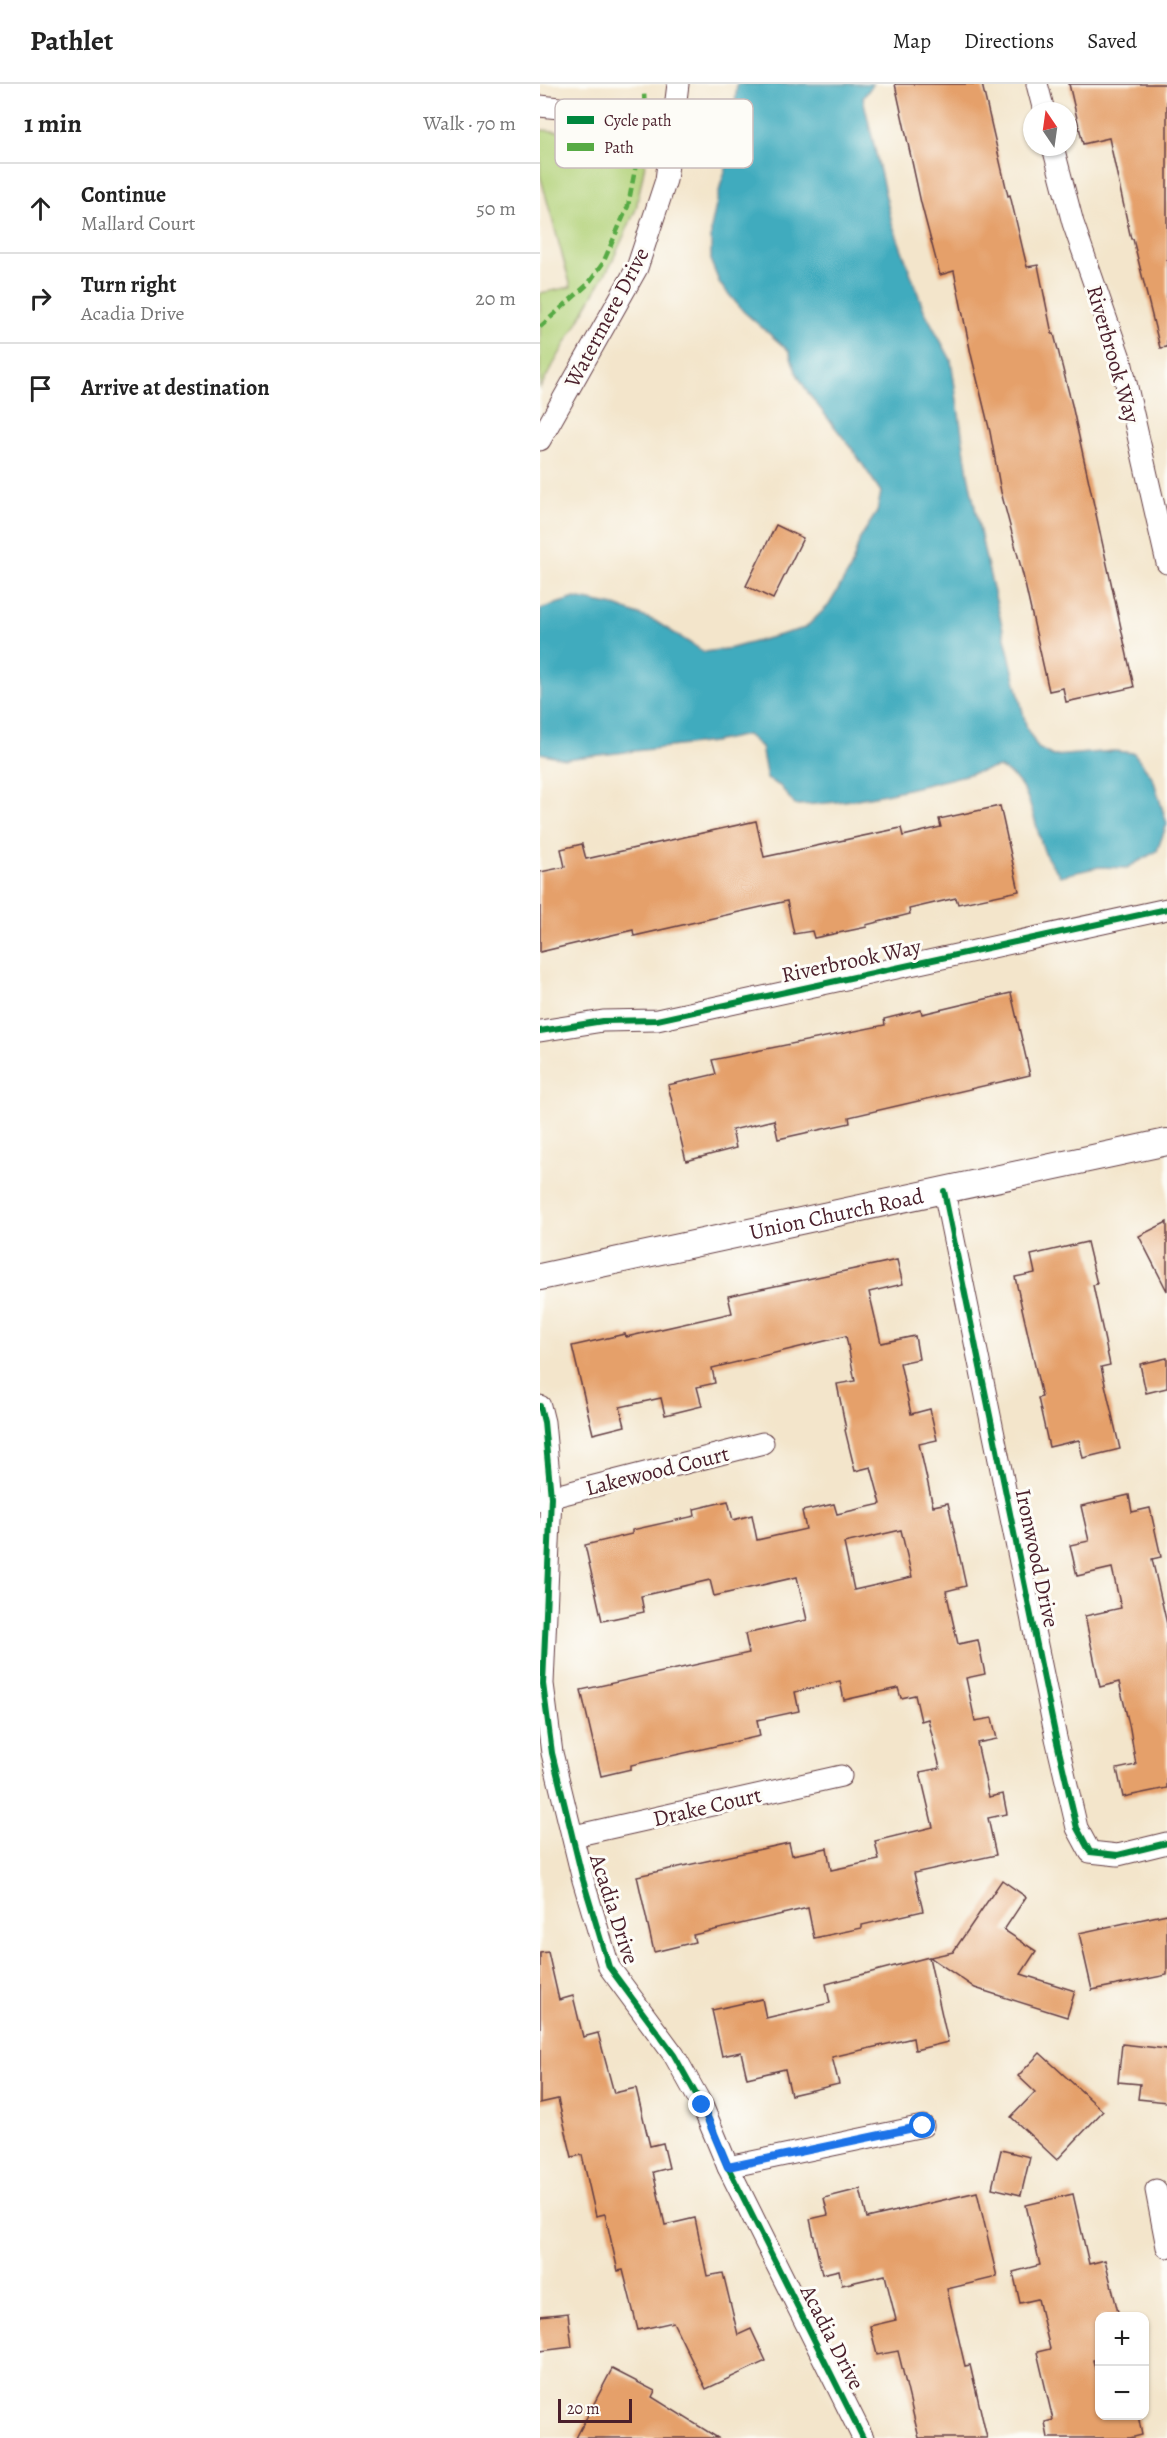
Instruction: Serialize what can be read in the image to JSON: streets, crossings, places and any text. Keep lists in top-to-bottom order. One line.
{"streets":{"street":["Watermere Drive","Riverbrook Way","Union Church Road","Lakewood Court","Ironwood Drive","Drake Court","Acadia Drive"]},"crossings":[["Union Church Road","Ironwood Drive"],["Lakewood Court","Acadia Drive"],["Drake Court","Acadia Drive"]],"legend":["Cycle path","Path"],"scale_bar":"20 m","north":"top","page":{"header":"Pathlet","nav":["Map","Directions","Saved"],"heading":["1 min","Walk · 70 m"],"list":[["Continue","Mallard Court","50 m"],["Turn right","Acadia Drive","20 m"],"Arrive at destination"],"map_buttons":["+","−"],"scale":"20 m"}}
